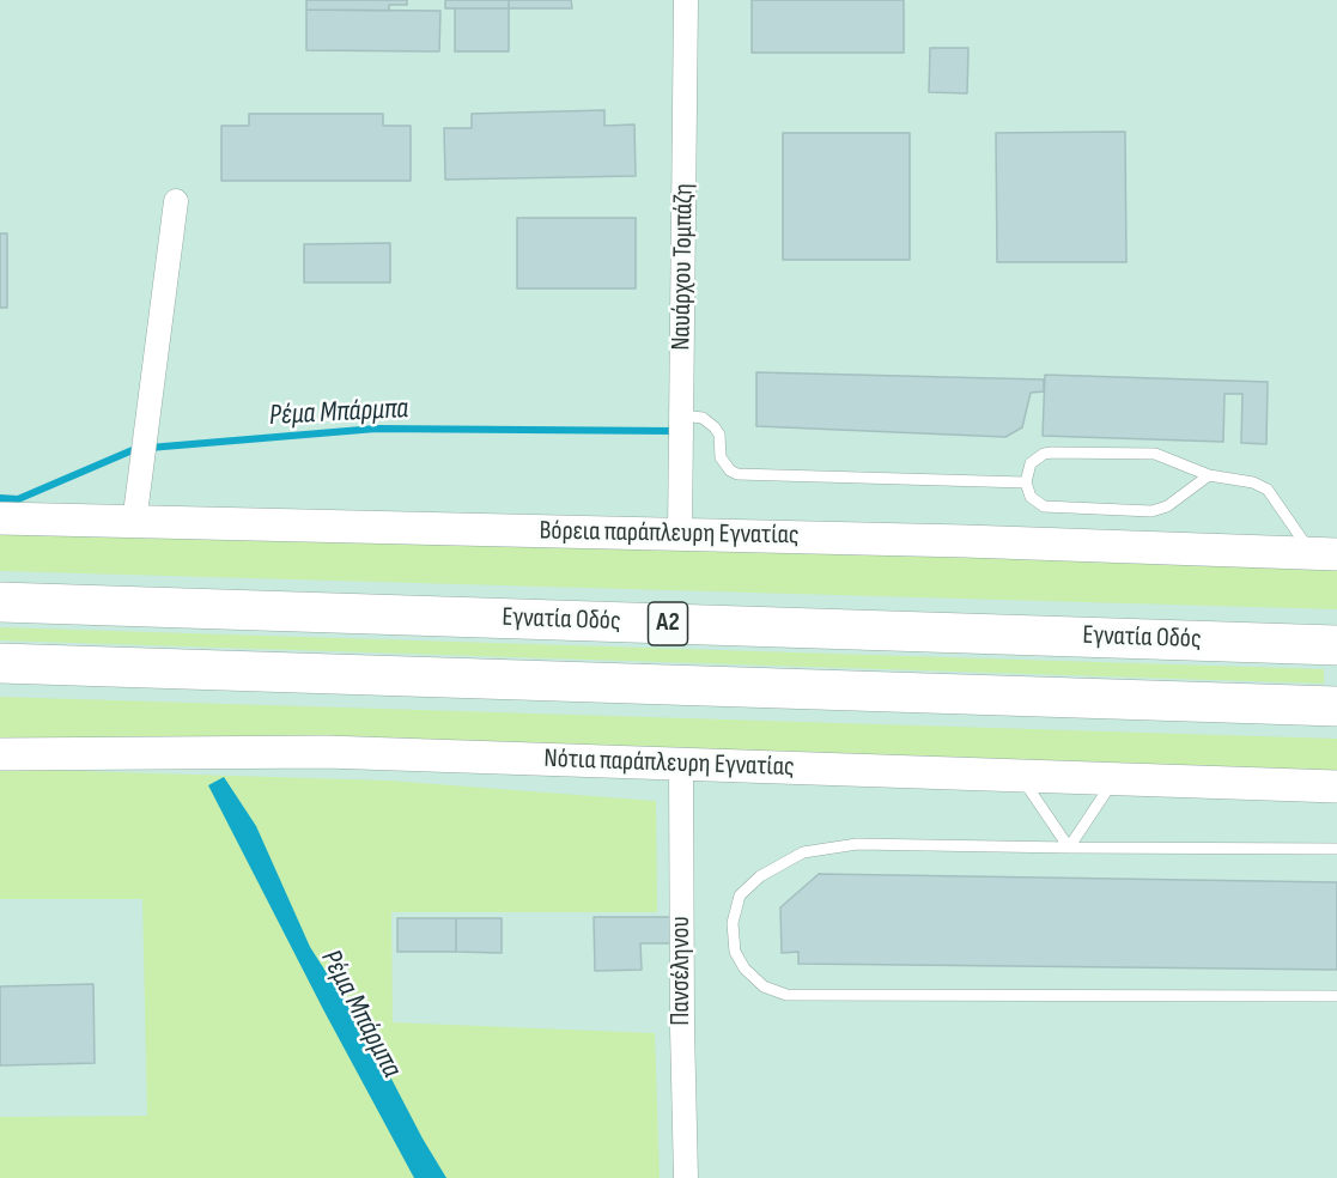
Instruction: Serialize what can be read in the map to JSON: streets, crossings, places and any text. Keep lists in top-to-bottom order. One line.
{"streets":{"highway":["Εγνατία Οδός","Α2"],"street":["Ναυάρχου Τομπάζη","Βόρεια παράπλευρη Εγνατίας","Νότια παράπλευρη Εγνατίας","Πανσέληνου"]},"crossings":[["Ναυάρχου Τομπάζη","Βόρεια παράπλευρη Εγνατίας"],["Νότια παράπλευρη Εγνατίας","Πανσέληνου"]],"water":["Ρέμα Μπάρμπα"]}
